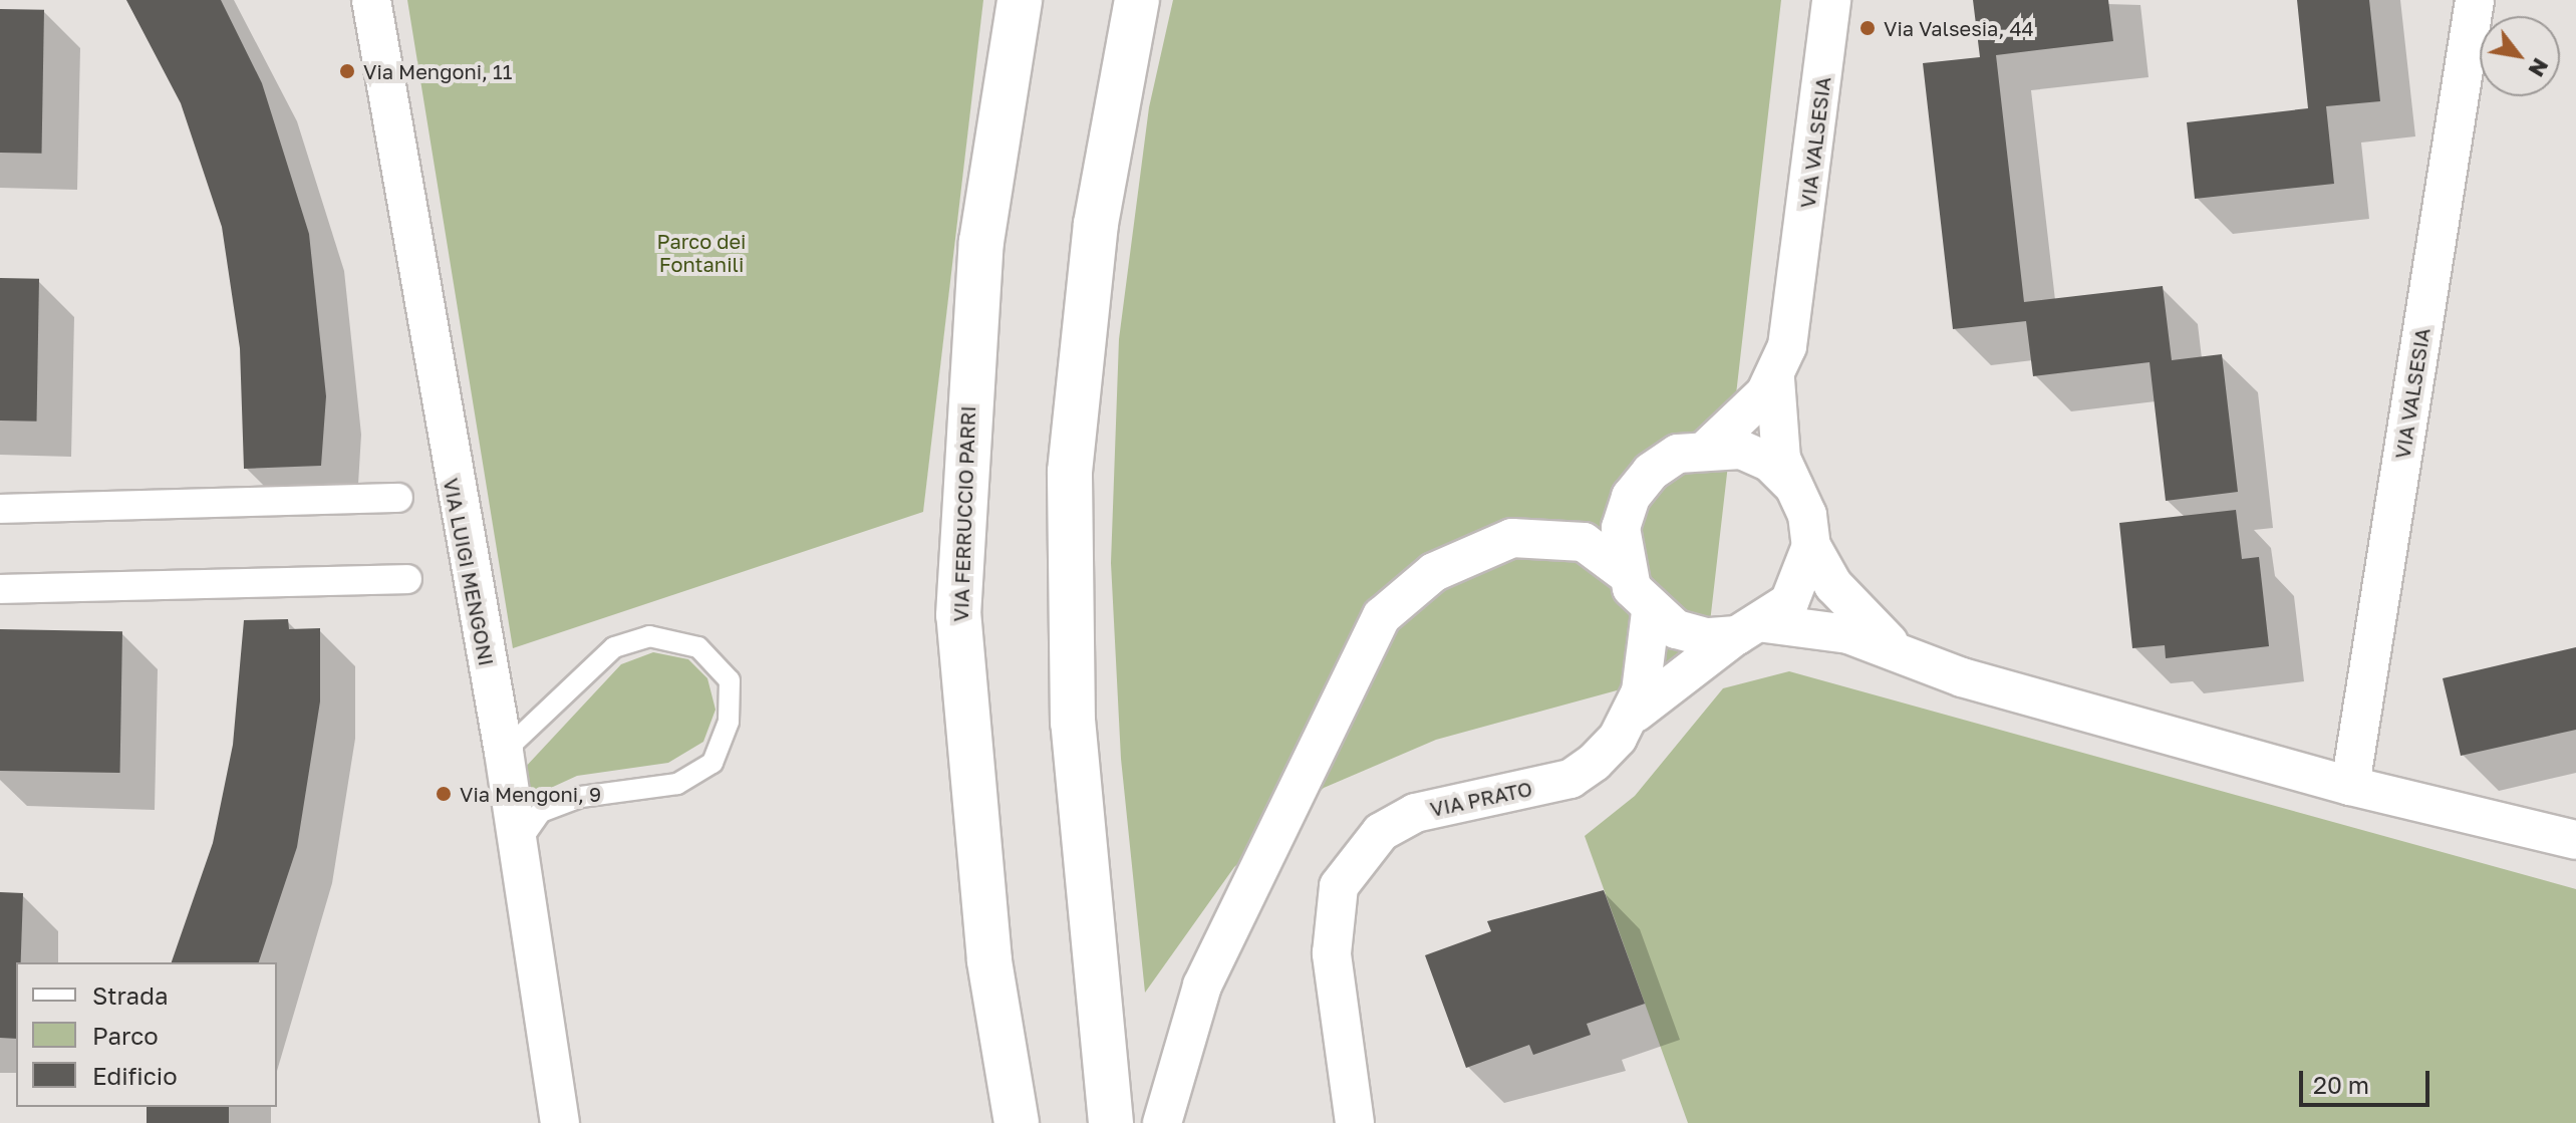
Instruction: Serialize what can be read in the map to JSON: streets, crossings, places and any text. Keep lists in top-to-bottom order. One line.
{"streets":{"main road":["VIA FERRUCCIO PARRI"],"street":["VIA VALSESIA","VIA LUIGI MENGONI","VIA PRATO"]},"crossings":[["VIA VALSESIA","VIA PRATO"]],"parks":["Parco dei Fontanili"],"places":["Via Valsesia, 44","Via Mengoni, 11","Via Mengoni, 9"],"legend":["Strada","Parco","Edificio"],"scale_bar":"20 m","north":"bottom right"}
